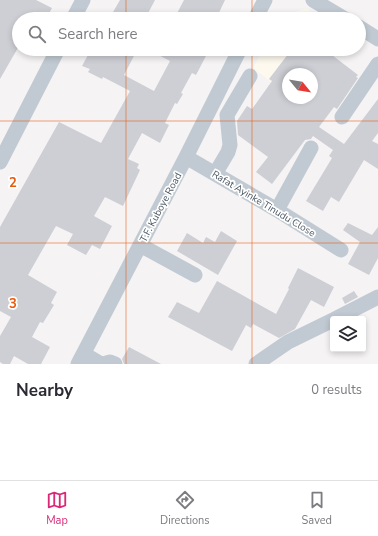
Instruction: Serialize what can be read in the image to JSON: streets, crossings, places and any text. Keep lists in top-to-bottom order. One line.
{"streets":{"street":["Rafat Ayinke Tinudu Close","T.F. Kuboye Road"]},"crossings":[["Rafat Ayinke Tinudu Close","T.F. Kuboye Road"]],"north":"bottom right","page":{"search":"Search here","heading":["Nearby","0 results"],"nav":["Map","Directions","Saved"]},"grid":{"rows":["2","3"]}}
